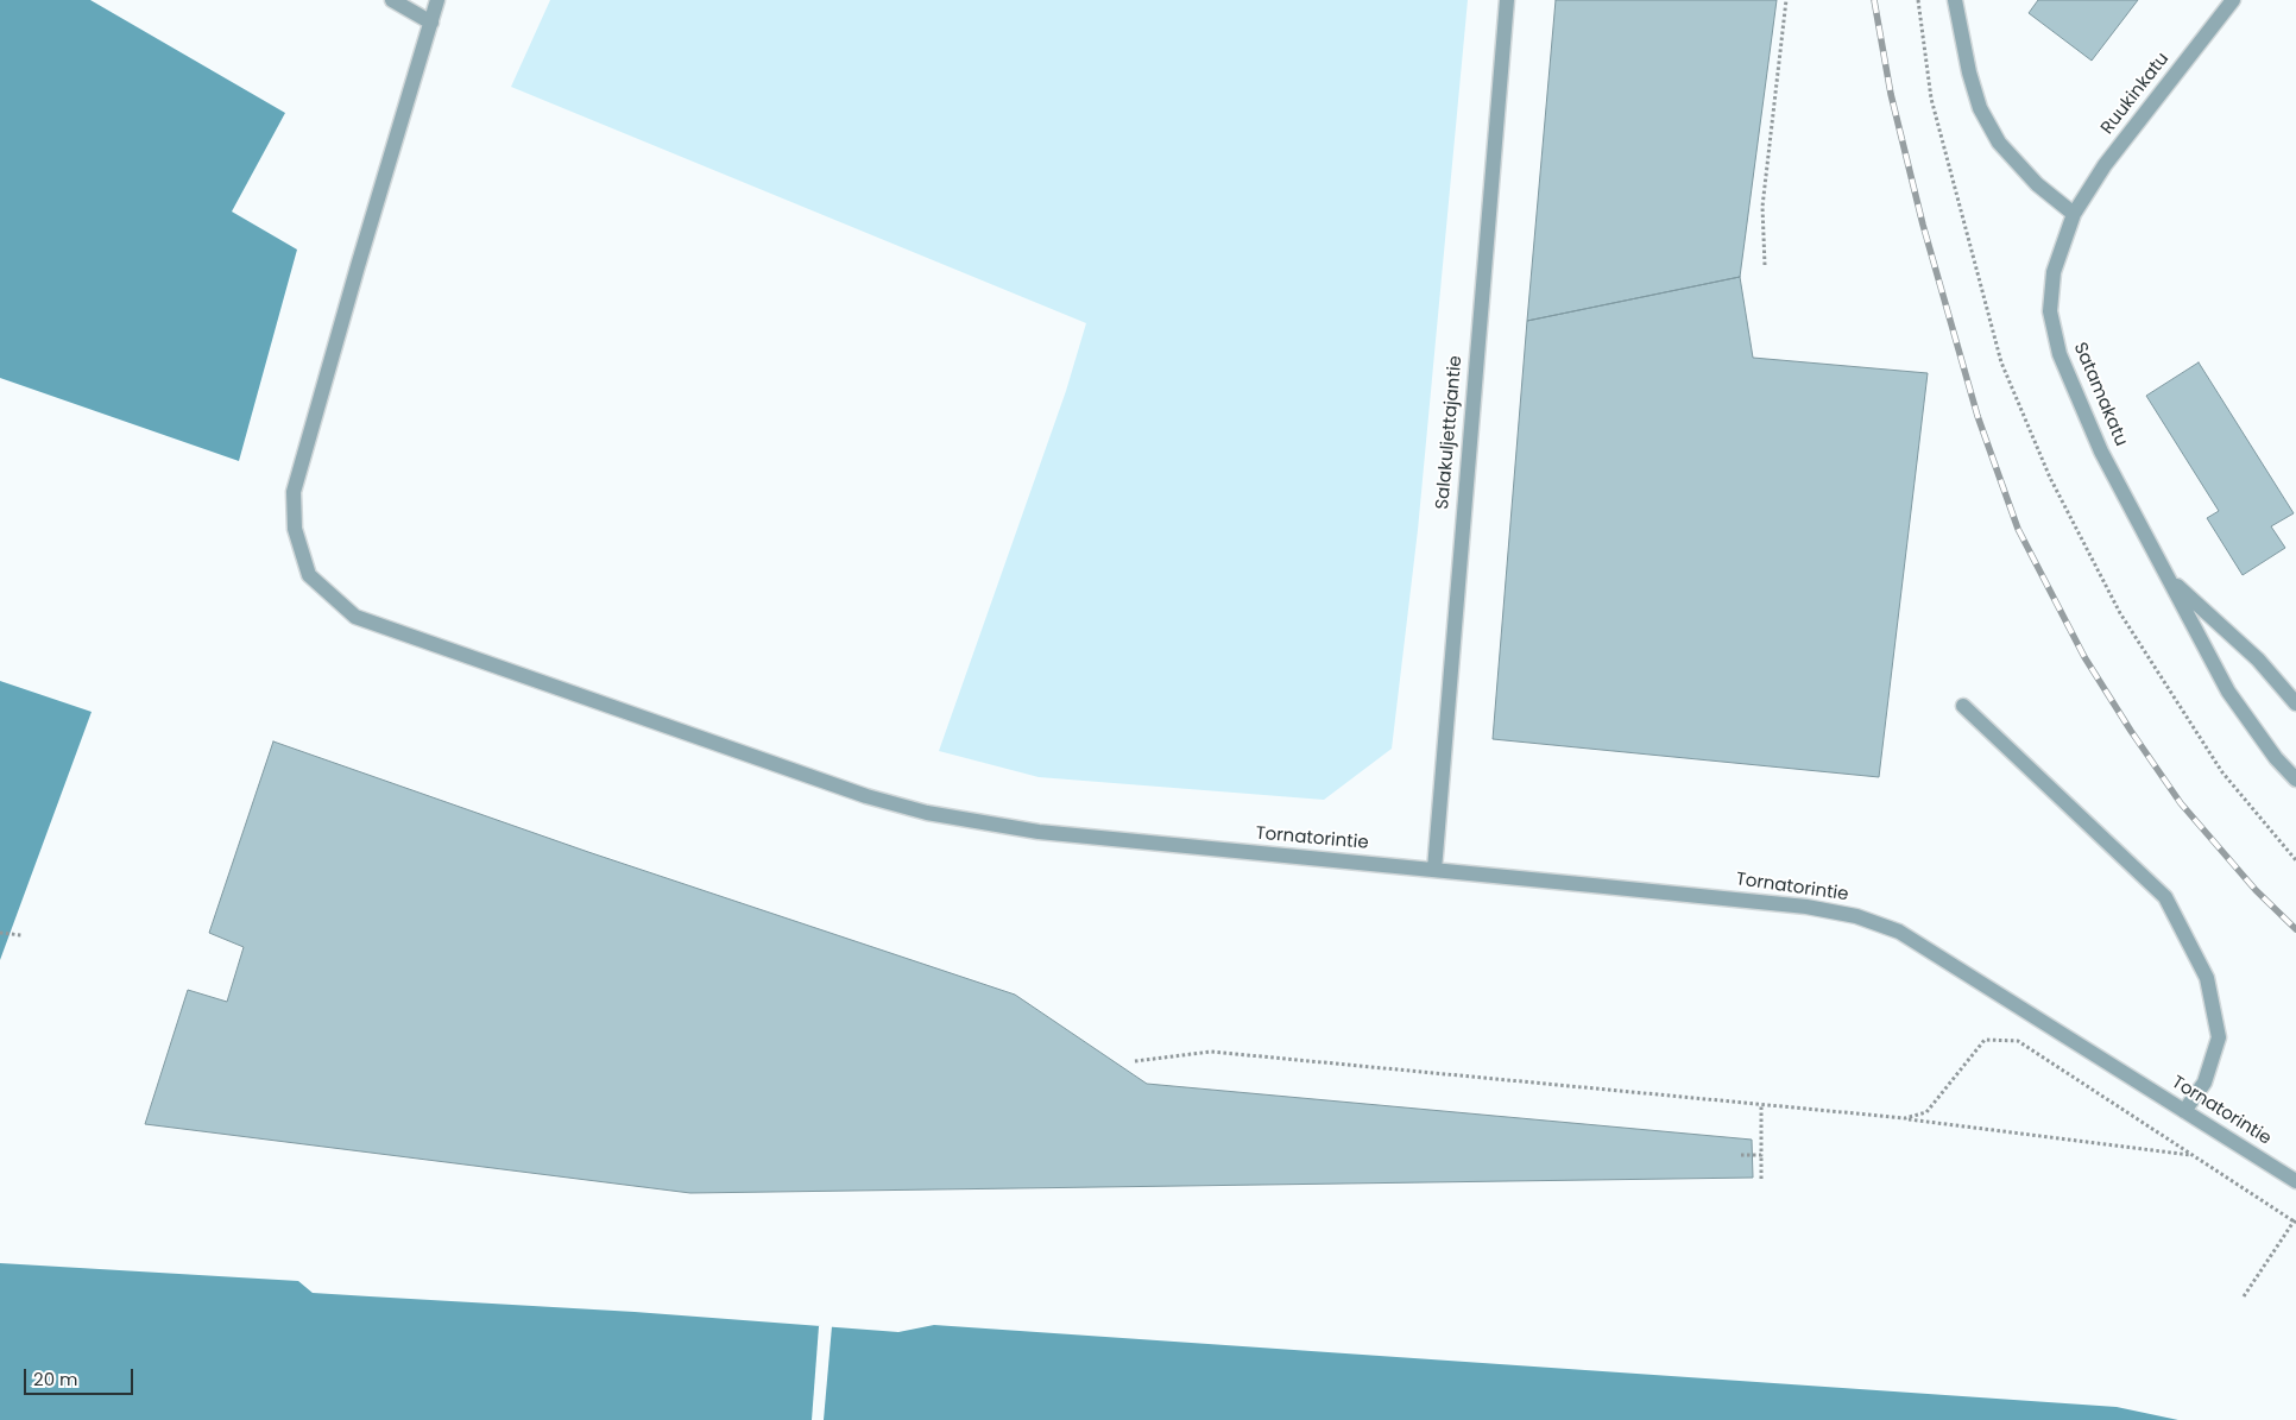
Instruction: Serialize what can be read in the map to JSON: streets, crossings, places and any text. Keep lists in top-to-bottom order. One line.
{"streets":{"street":["Ruukinkatu","Satamakatu","Salakuljettajantie","Tornatorintie"]},"crossings":[["Ruukinkatu","Satamakatu"],["Salakuljettajantie","Tornatorintie"]],"scale_bar":"20 m"}
